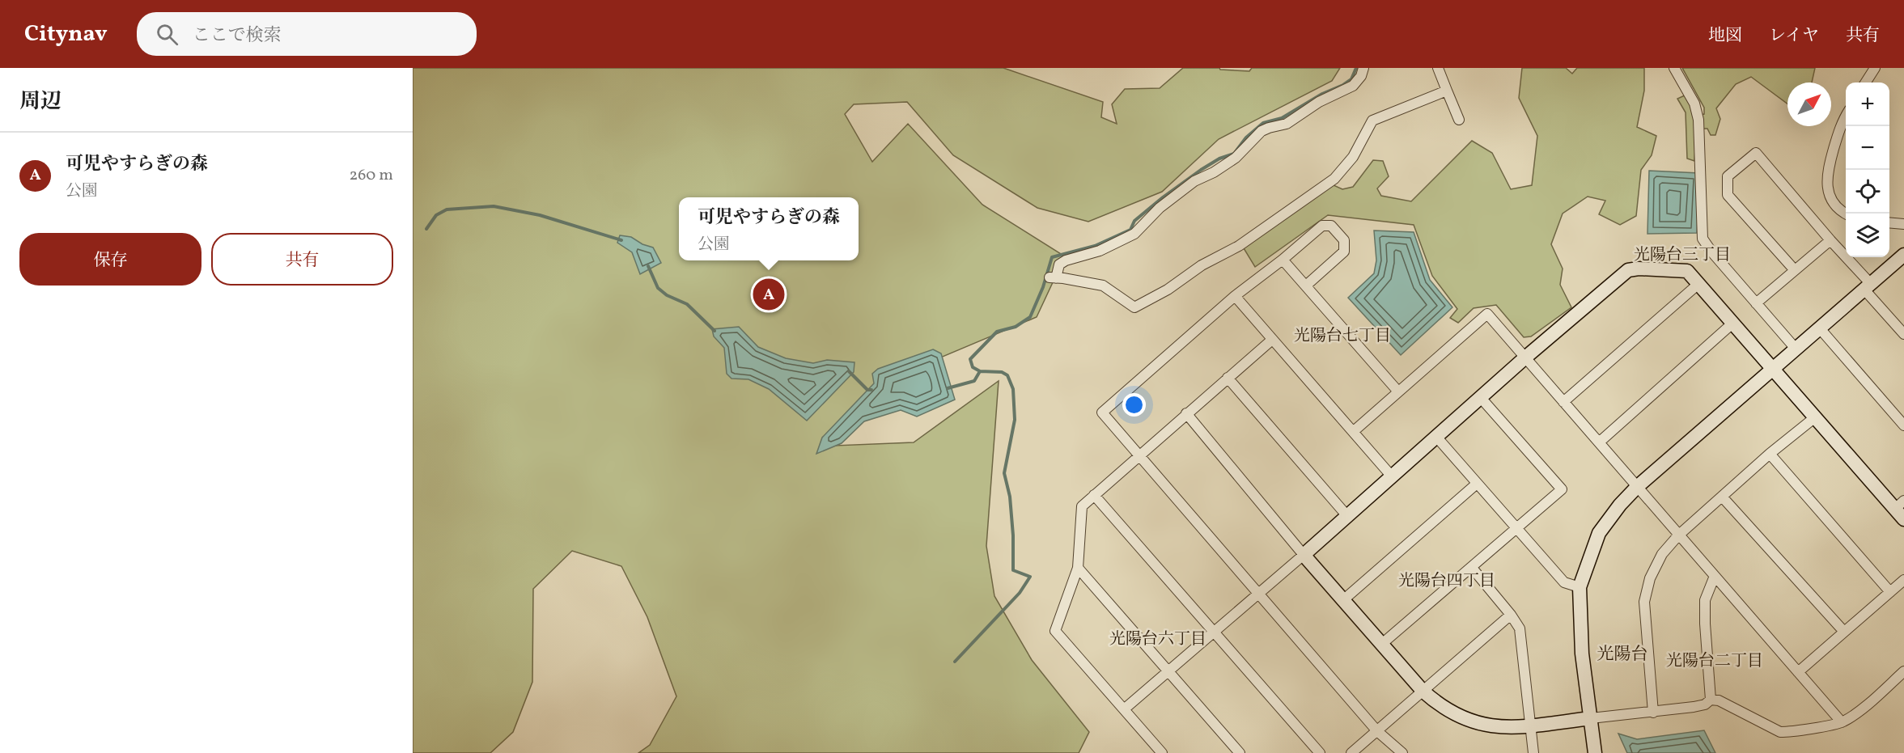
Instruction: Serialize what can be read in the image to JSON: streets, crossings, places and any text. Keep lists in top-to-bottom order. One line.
{"districts":["光陽台三丁目","光陽台七丁目","光陽台四丁目","光陽台六丁目","光陽台","光陽台二丁目"],"north":"top right","page":{"header":"Citynav","search":"ここで検索","nav":["地図","レイヤ","共有"],"heading":"周辺","map_buttons":["+","−"],"list":[{"mark":"A","name":"可児やすらぎの森","note":"公園","value":"260 m"}],"popup":["可児やすらぎの森","公園"],"buttons":["保存","共有"],"pins":"A"}}
